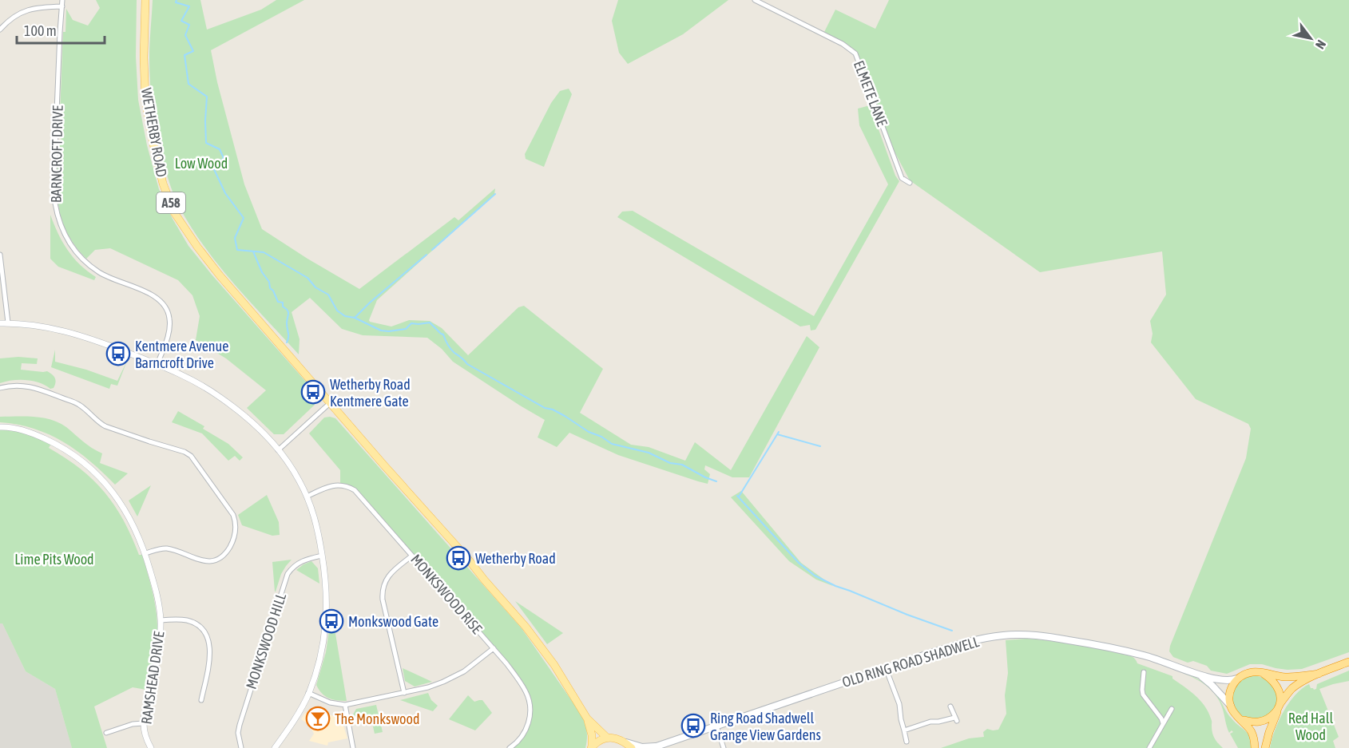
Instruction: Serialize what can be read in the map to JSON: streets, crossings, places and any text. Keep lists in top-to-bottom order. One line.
{"streets":{"main road":["WETHERBY ROAD","A58","OLD RING ROAD SHADWELL"],"street":["ELMETE LANE","BARNCROFT DRIVE","MONKSWOOD RISE","MONKSWOOD HILL","RAMSHEAD DRIVE"]},"crossings":[["WETHERBY ROAD","A58"],["A58","OLD RING ROAD SHADWELL"]],"parks":["Low Wood","Lime Pits Wood","Red Hall Wood"],"places":{"bus stop":["Kentmere Avenue Barncroft Drive","Wetherby Road Kentmere Gate","Wetherby Road","Monkswood Gate","Ring Road Shadwell Grange View Gardens"],"bar":["The Monkswood"]},"scale_bar":"100 m","north":"bottom right"}
